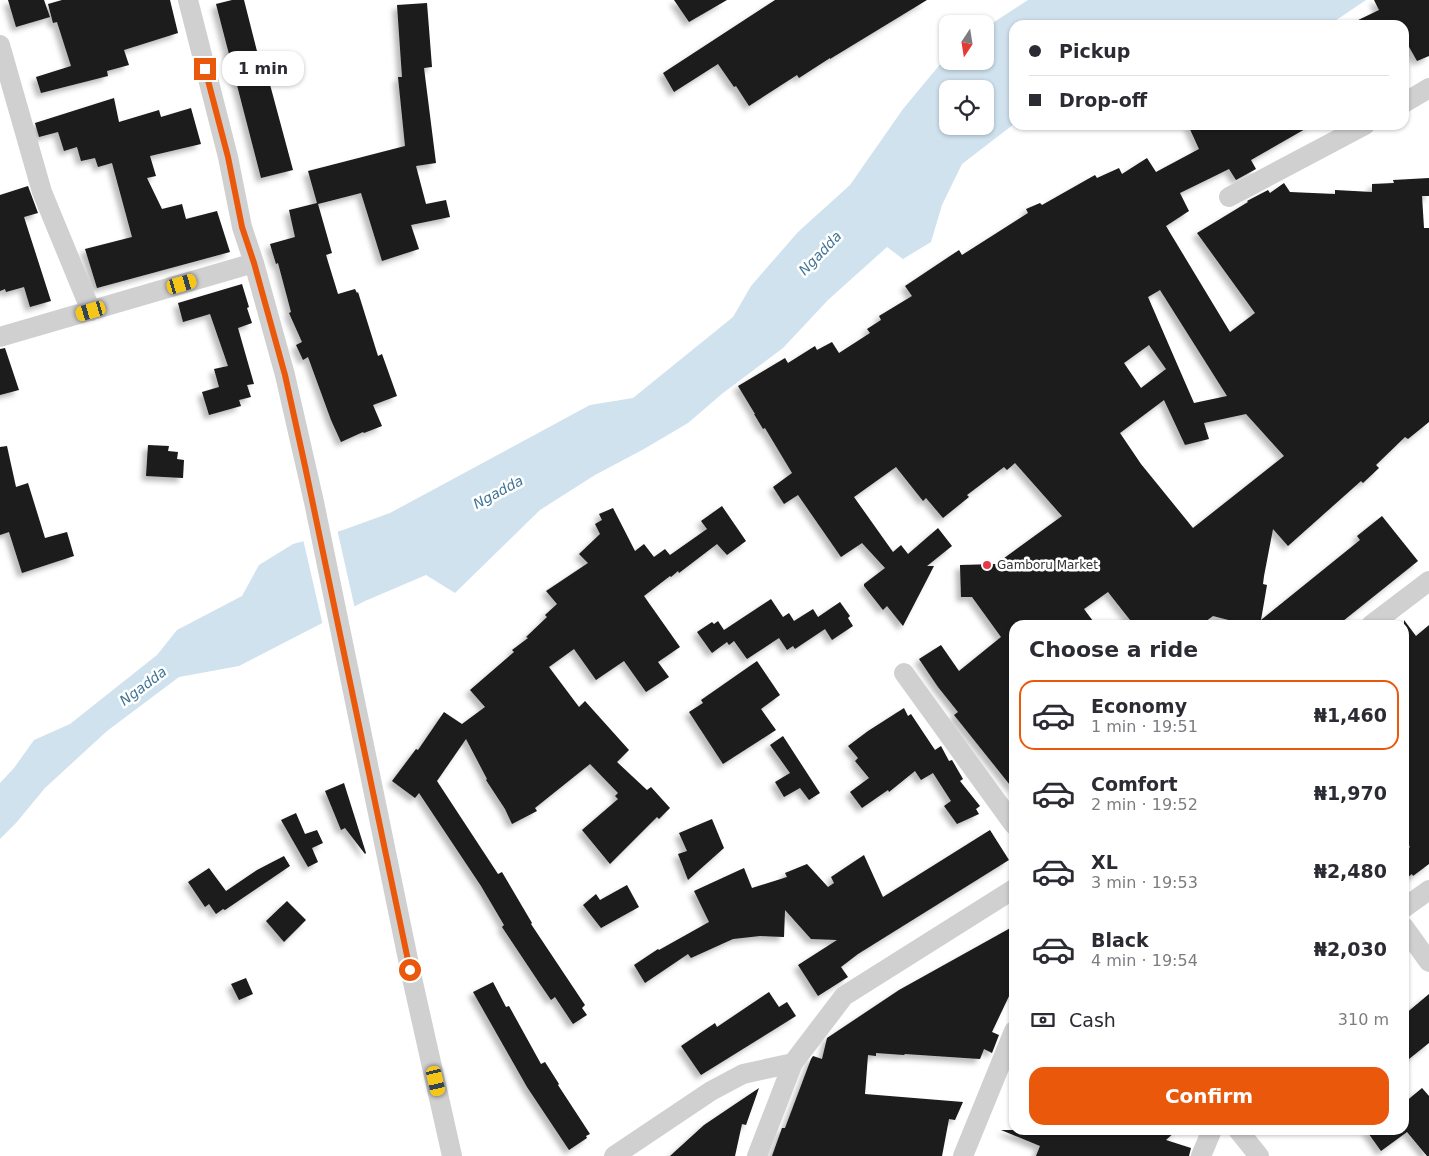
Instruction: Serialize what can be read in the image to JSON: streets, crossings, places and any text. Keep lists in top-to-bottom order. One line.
{"water":["Ngadda"],"places":["Gamboru Market"],"north":"bottom","page":{"banner":["Pickup","Drop-off"],"bubble":"1 min","heading":"Choose a ride","list":[{"name":"Economy","note":"1 min · 19:51","value":"₦1,460"},{"name":"Comfort","note":"2 min · 19:52","value":"₦1,970"},{"name":"XL","note":"3 min · 19:53","value":"₦2,480"},{"name":"Black","note":"4 min · 19:54","value":"₦2,030"}],"pay":["Cash","310 m"],"buttons":"Confirm"}}
